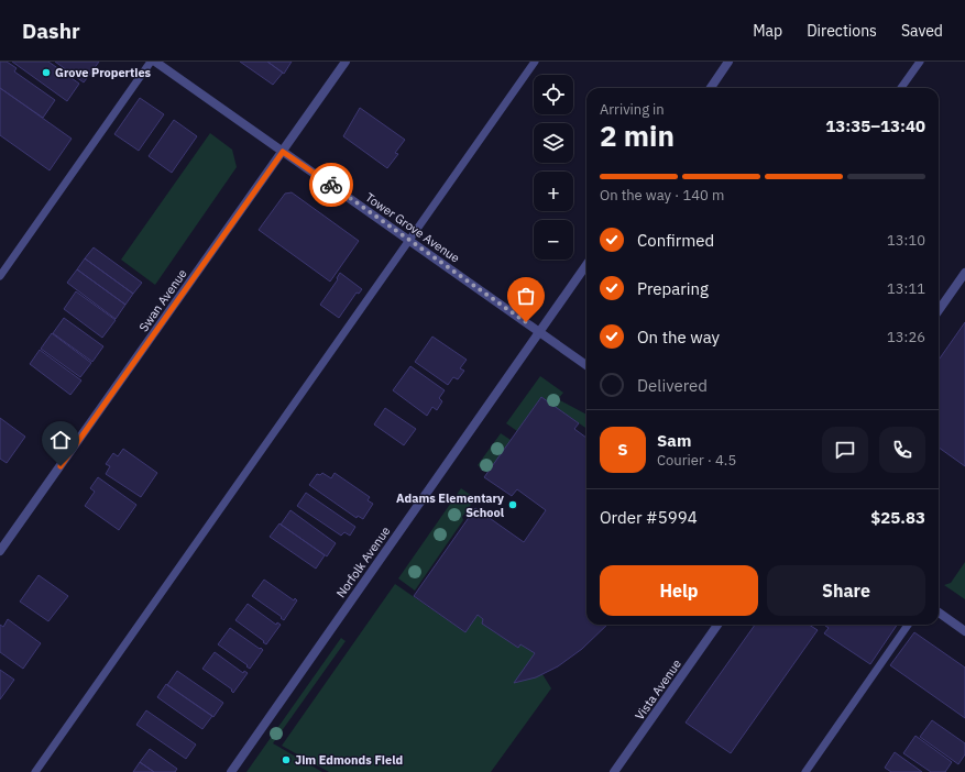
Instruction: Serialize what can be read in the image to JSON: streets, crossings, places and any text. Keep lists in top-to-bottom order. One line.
{"streets":{"street":["Tower Grove Avenue","Swan Avenue","Norfolk Avenue","Vista Avenue"]},"crossings":[["Tower Grove Avenue","Swan Avenue"],["Tower Grove Avenue","Norfolk Avenue"]],"places":["Grove Properties","Adams Elementary School","Jim Edmonds Field"],"page":{"header":"Dashr","nav":["Map","Directions","Saved"],"map_buttons":["+","−"],"heading":["2 min","Arriving in","13:35–13:40"],"panel":["Sam","Courier · 4.5","Order #5994","$25.83"],"bar":"On the way · 140 m","list":[["Confirmed","13:10"],["Preparing","13:11"],["On the way","13:26"],"Delivered"],"round":"S","buttons":["Help","Share"]}}
